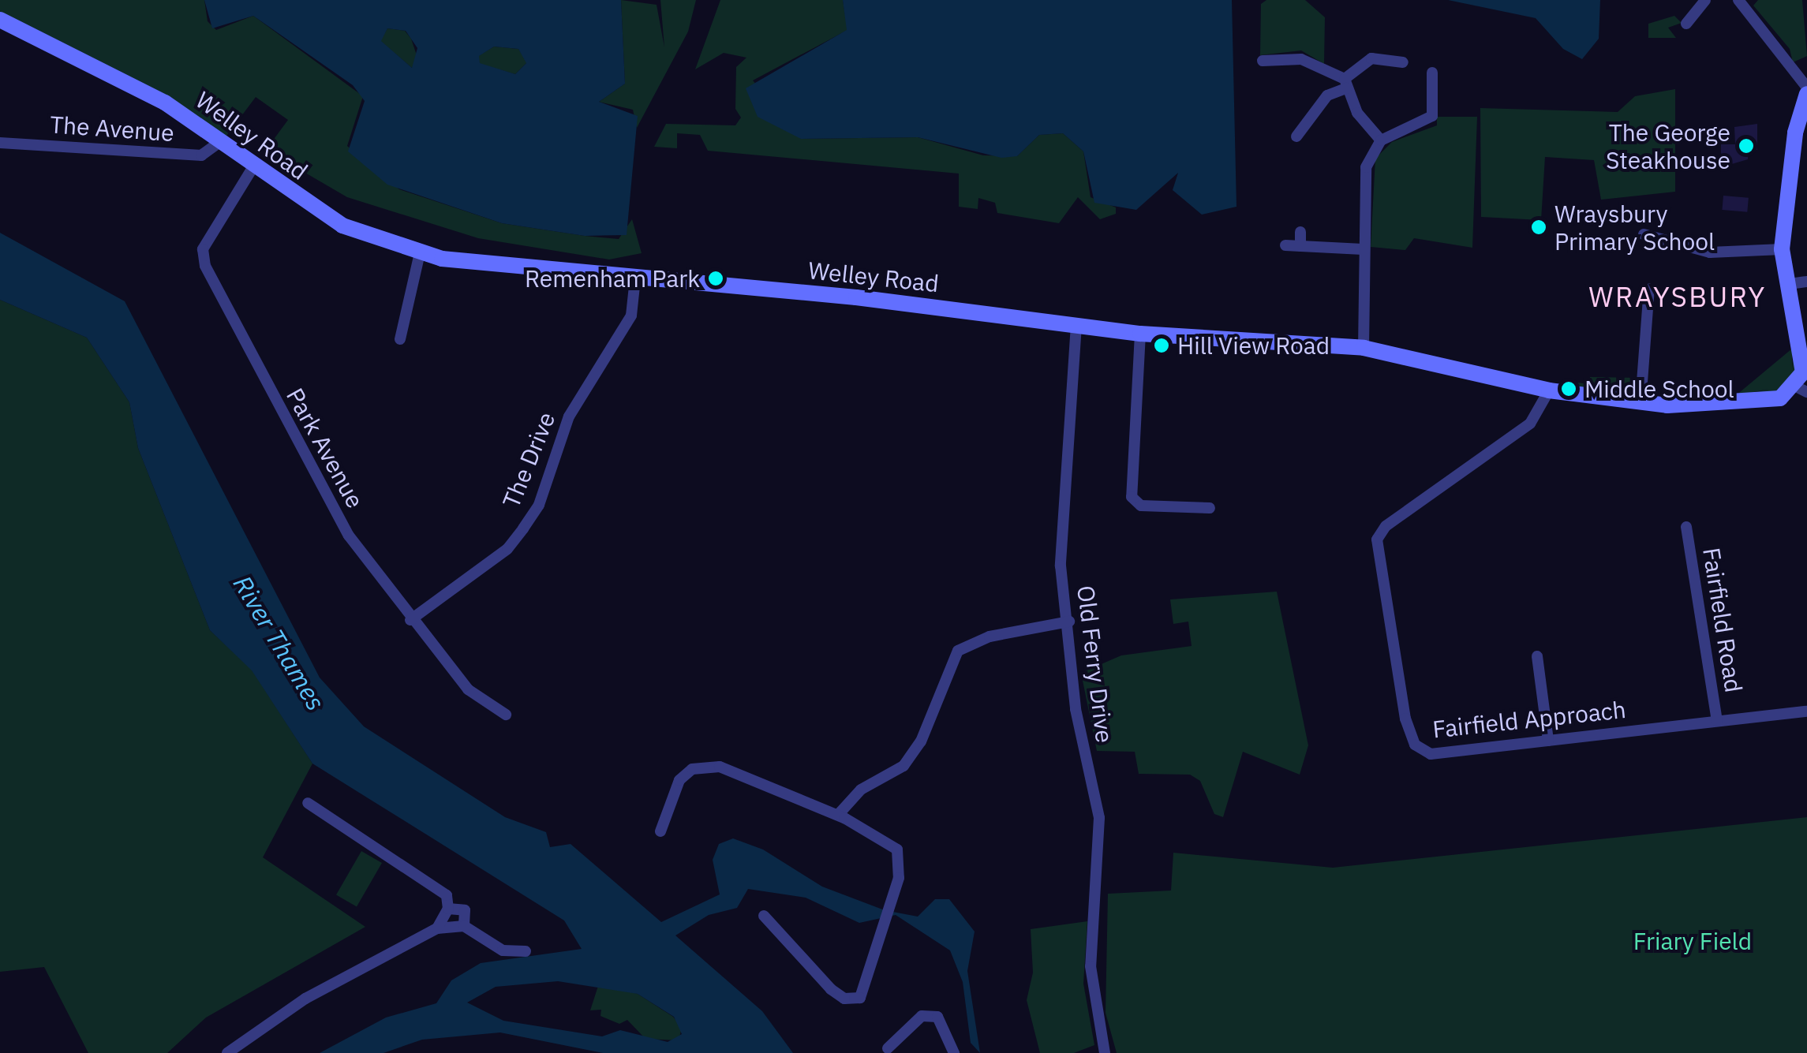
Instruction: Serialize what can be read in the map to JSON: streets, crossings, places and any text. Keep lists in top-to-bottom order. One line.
{"streets":{"main road":["Welley Road"],"street":["The Avenue","Park Avenue","The Drive","Fairfield Road","Old Ferry Drive","Fairfield Approach"]},"crossings":[["The Avenue","Welley Road"],["Welley Road","Park Avenue"],["Welley Road","The Drive"],["Welley Road","Old Ferry Drive"],["Welley Road","Fairfield Approach"],["Park Avenue","The Drive"],["Fairfield Road","Fairfield Approach"]],"districts":["WRAYSBURY"],"water":["River Thames"],"parks":["Friary Field"],"places":["The George Steakhouse","Wraysbury Primary School","Remenham Park","Hill View Road","Middle School"]}
